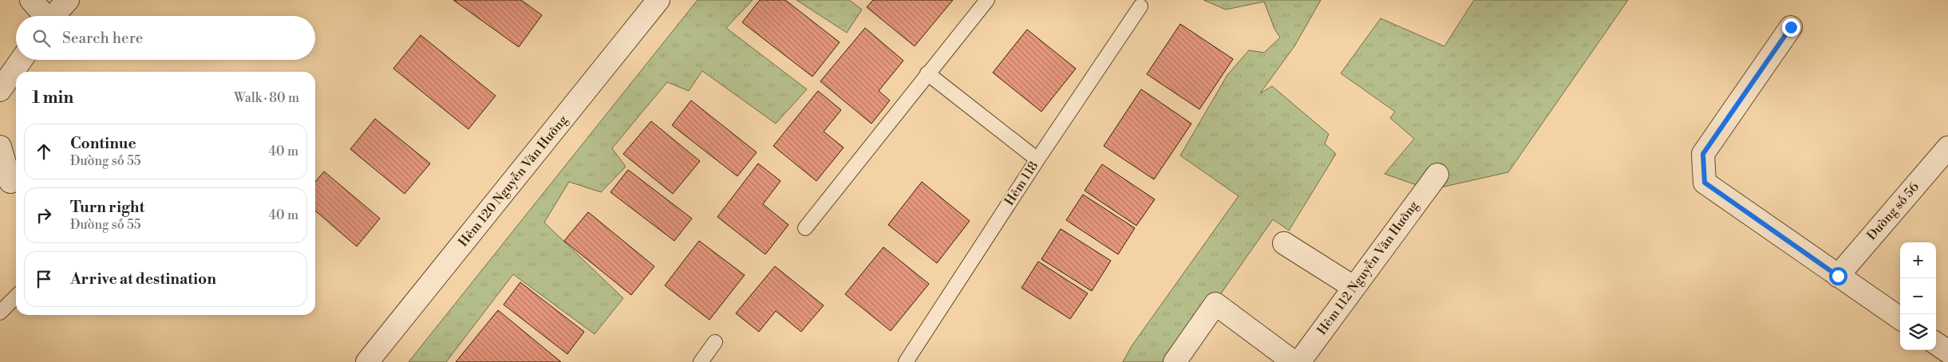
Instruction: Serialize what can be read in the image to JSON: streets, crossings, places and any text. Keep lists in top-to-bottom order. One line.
{"streets":{"street":["Hẻm 120 Nguyễn Văn Hưởng","Đường số 56","Hẻm 112 Nguyễn Văn Hưởng"],"lane":["Hẻm 118"]},"page":{"search":"Search here","heading":["1 min","Walk · 80 m"],"list":[["Continue","Đường số 55","40 m"],["Turn right","Đường số 55","40 m"],"Arrive at destination"],"map_buttons":["+","−"]}}
